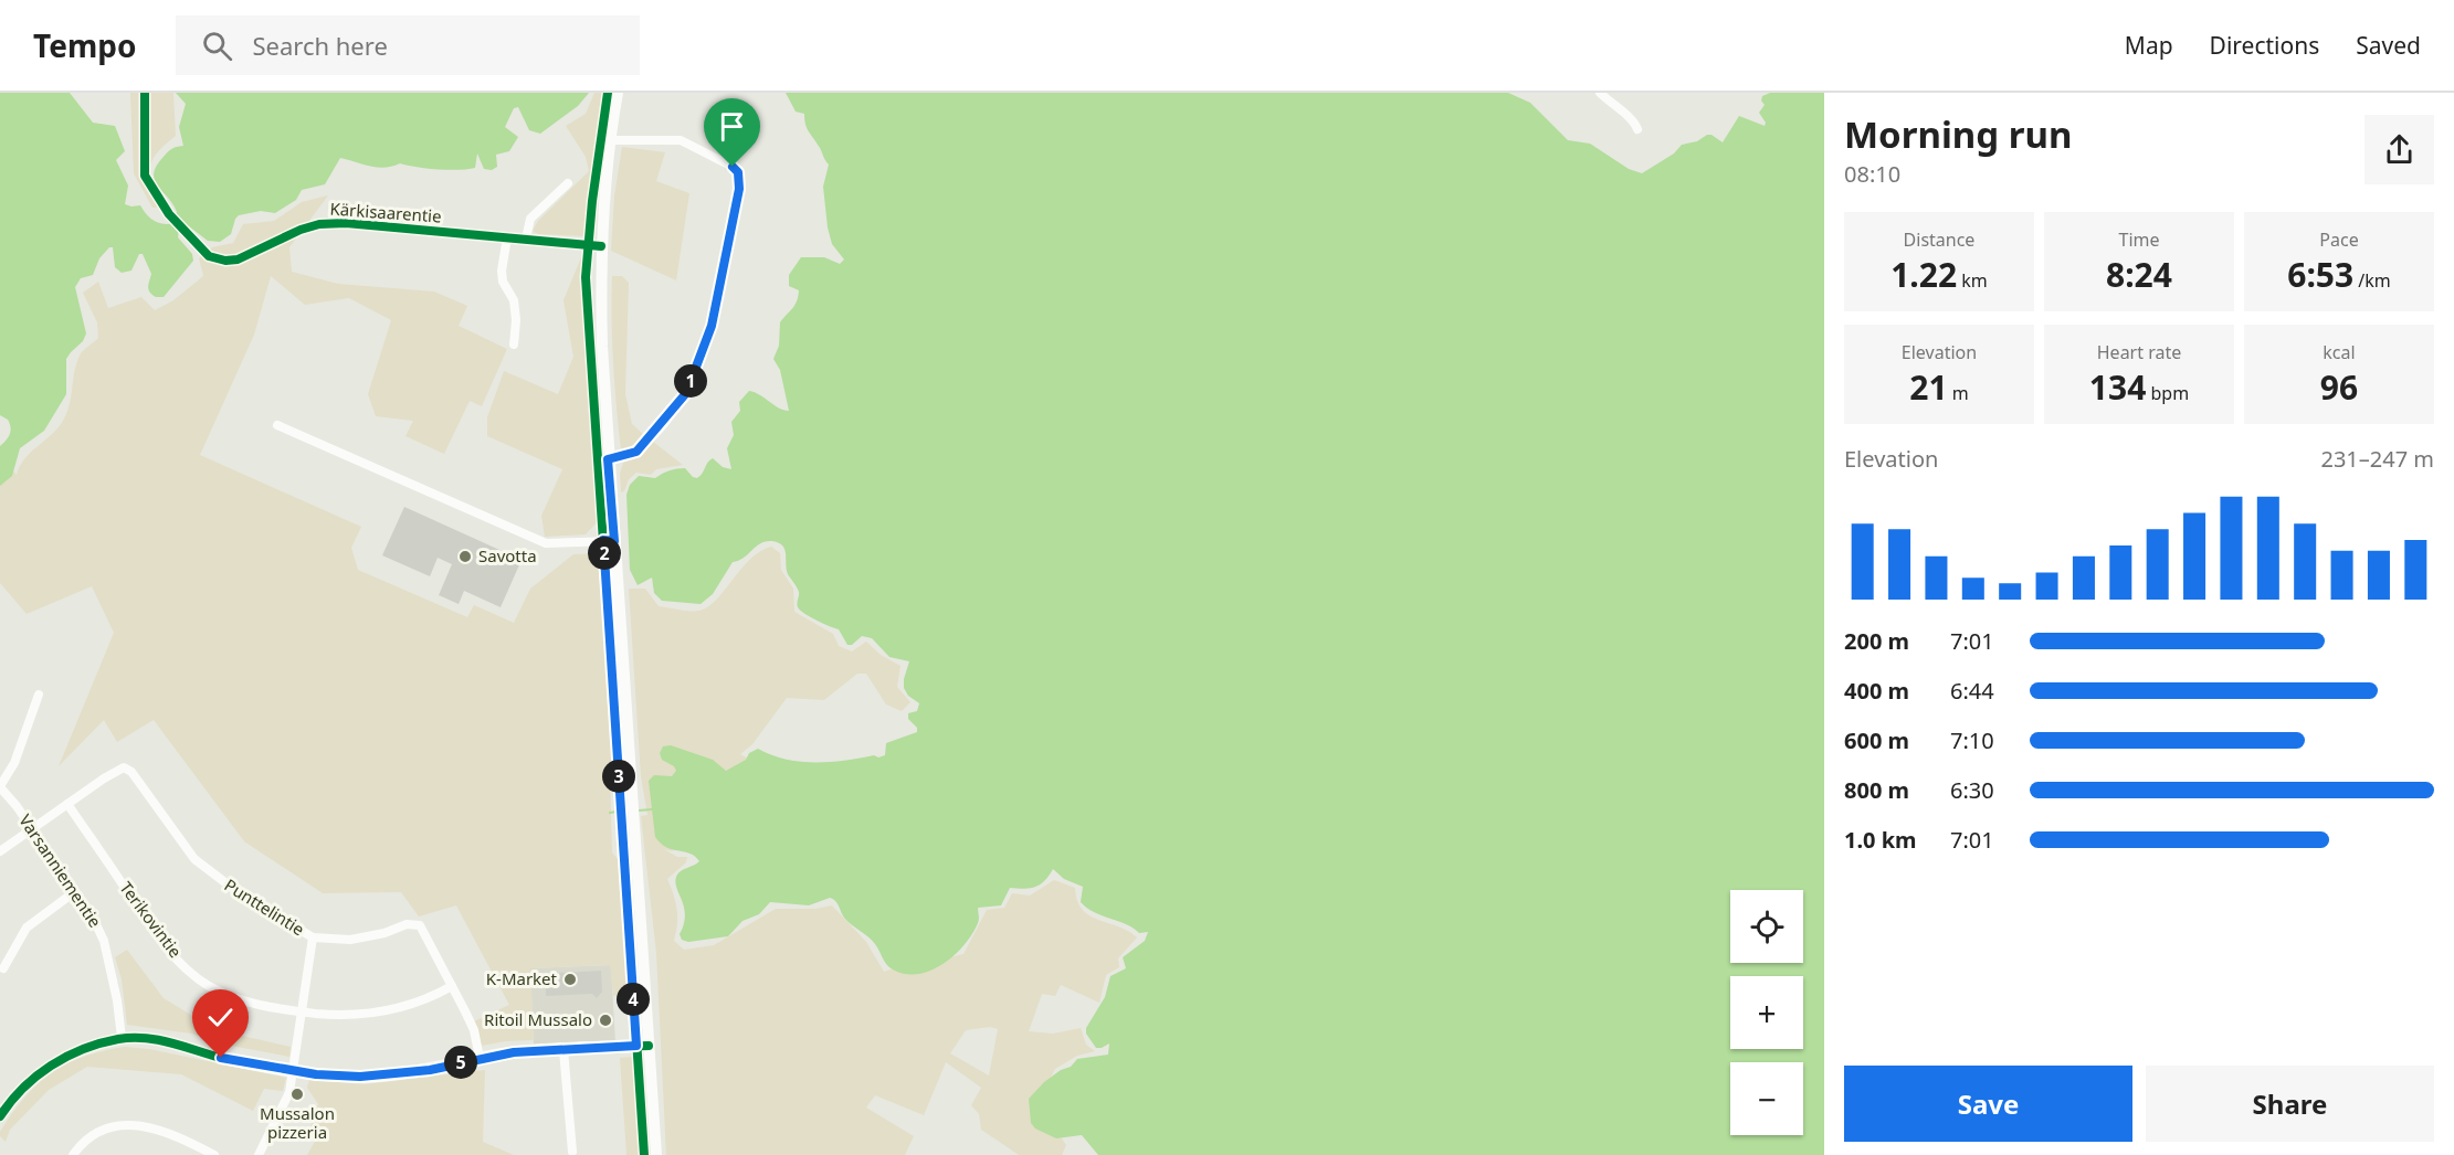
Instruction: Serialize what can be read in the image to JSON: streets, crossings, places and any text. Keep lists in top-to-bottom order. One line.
{"streets":{"street":["Kärkisaarentie","Varsanniementie","Punttelintie","Terikovintie"]},"crossings":[["Varsanniementie","Punttelintie"],["Punttelintie","Terikovintie"]],"places":["Savotta","K-Market","Ritoil Mussalo","Mussalon pizzeria"],"page":{"header":"Tempo","search":"Search here","nav":["Map","Directions","Saved"],"heading":["Morning run","08:10"],"stats":[["Distance","1.22 km"],["Time","8:24"],["Pace","6:53 /km"],["Elevation","21 m"],["Heart rate","134 bpm"],["kcal","96"]],"pins":["1","2","3","4","5"],"chart":["Elevation","231–247 m"],"list":[{"name":"200 m","note":"7:01"},{"name":"400 m","note":"6:44"},{"name":"600 m","note":"7:10"},{"name":"800 m","note":"6:30"},{"name":"1.0 km","note":"7:01"}],"map_buttons":["+","−"],"buttons":["Save","Share"]}}
